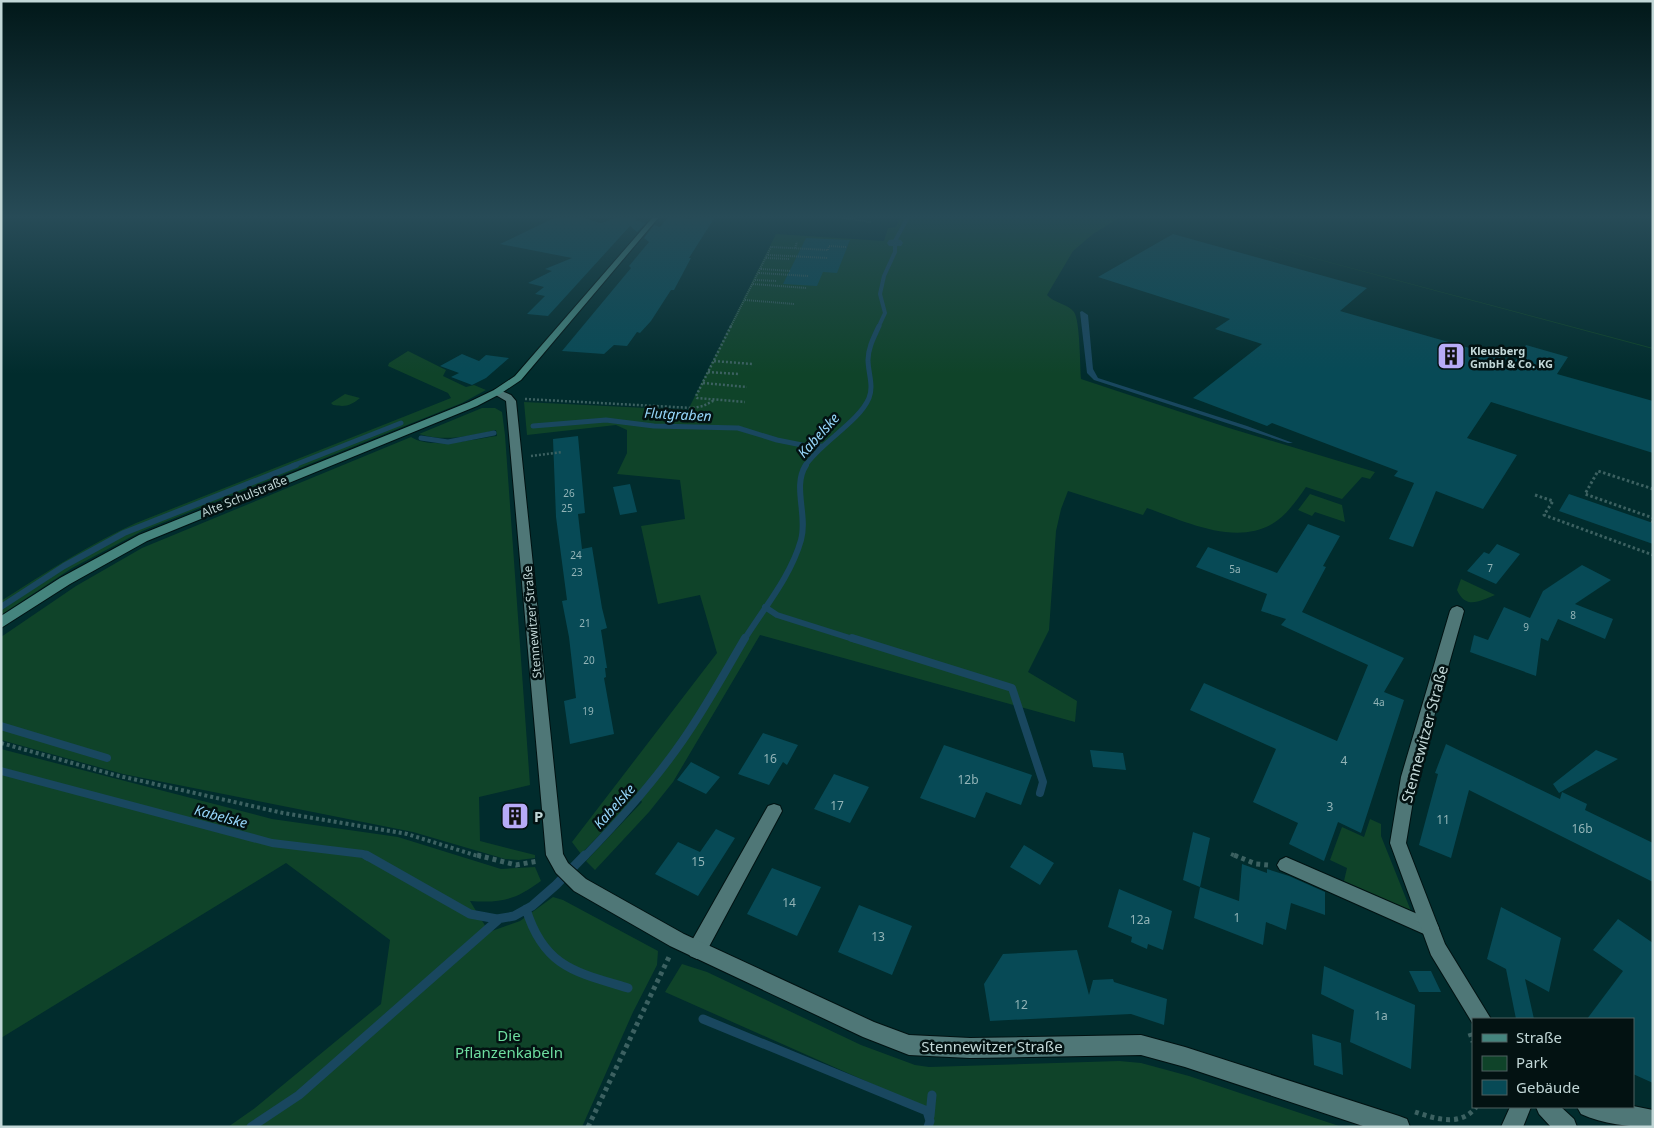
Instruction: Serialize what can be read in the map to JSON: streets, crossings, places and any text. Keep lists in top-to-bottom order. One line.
{"streets":{"street":["Alte Schulstraße","Stennewitzer Straße"]},"crossings":[["Alte Schulstraße","Stennewitzer Straße"]],"water":["Flutgraben","Kabelske"],"parks":["Die Pflanzenkabeln"],"places":{"building":["Kleusberg GmbH & Co. KG","P"]},"house_numbers":["26","25","24","7","5a","23","8","21","9","20","4a","19","16","4","12b","17","3","11","16b","15","14","1","12a","13","12","1a"],"legend":["Straße","Park","Gebäude"]}
